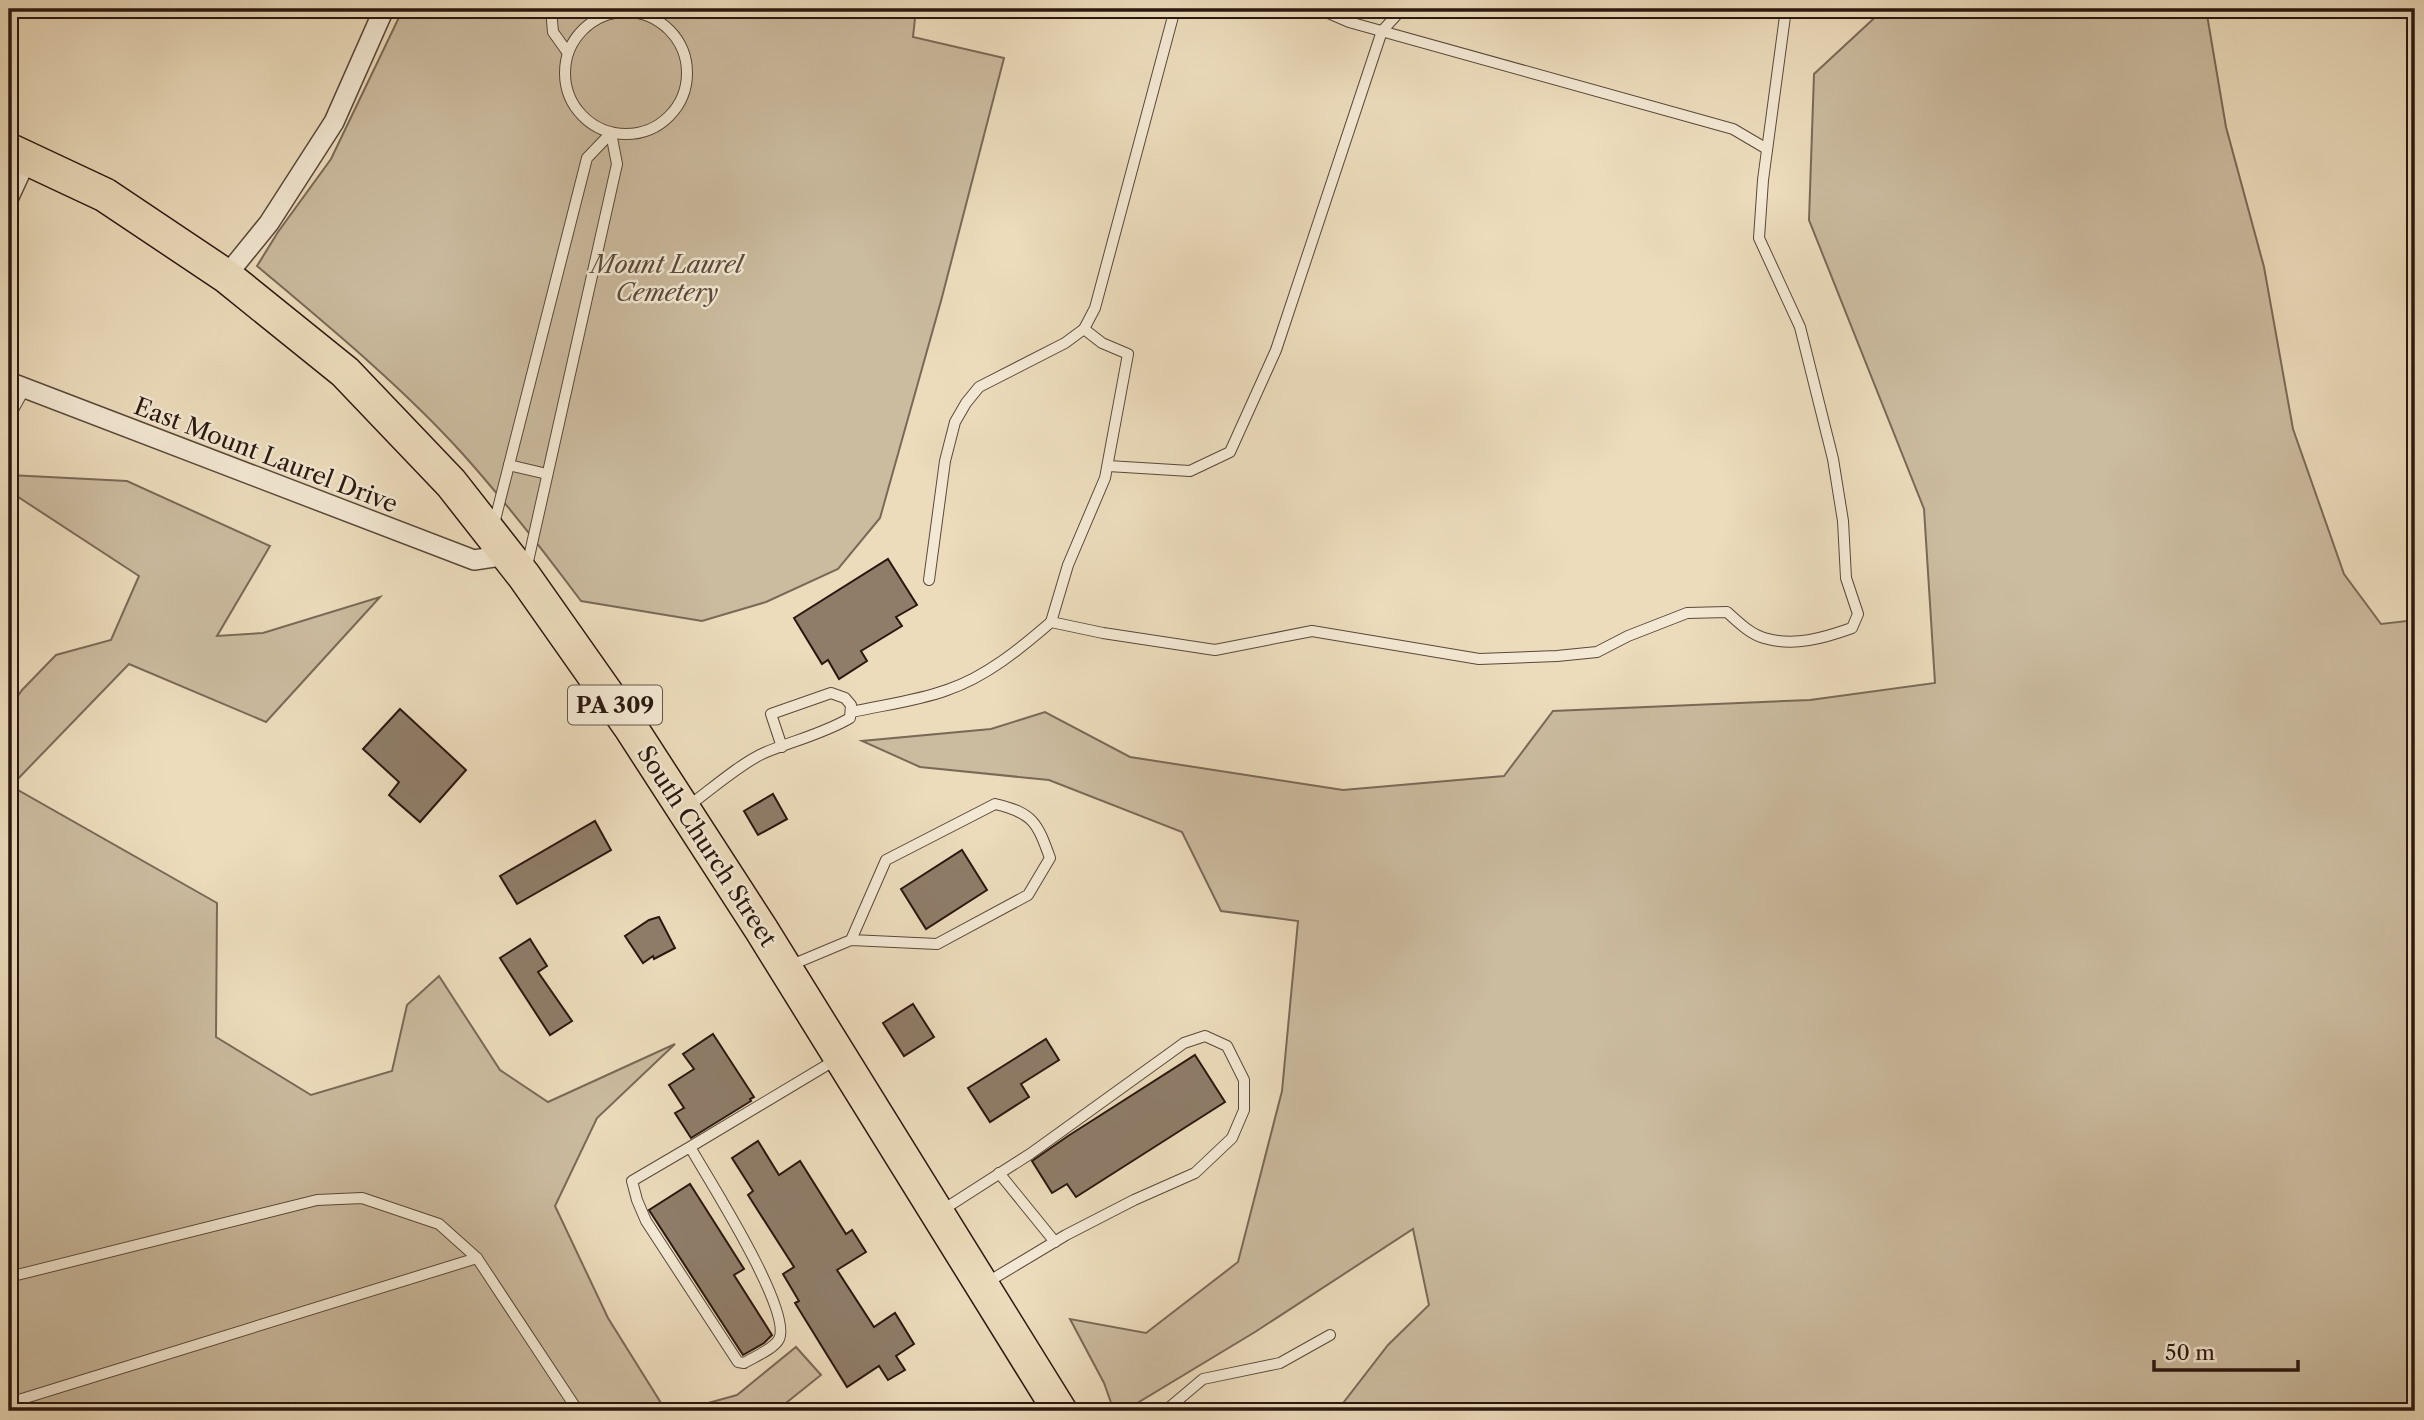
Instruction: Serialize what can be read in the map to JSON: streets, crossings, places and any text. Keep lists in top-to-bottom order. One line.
{"streets":{"highway":["PA 309","South Church Street"],"street":["East Mount Laurel Drive"]},"crossings":[["East Mount Laurel Drive","South Church Street"]],"parks":["Mount Laurel Cemetery"],"scale_bar":"50 m"}
